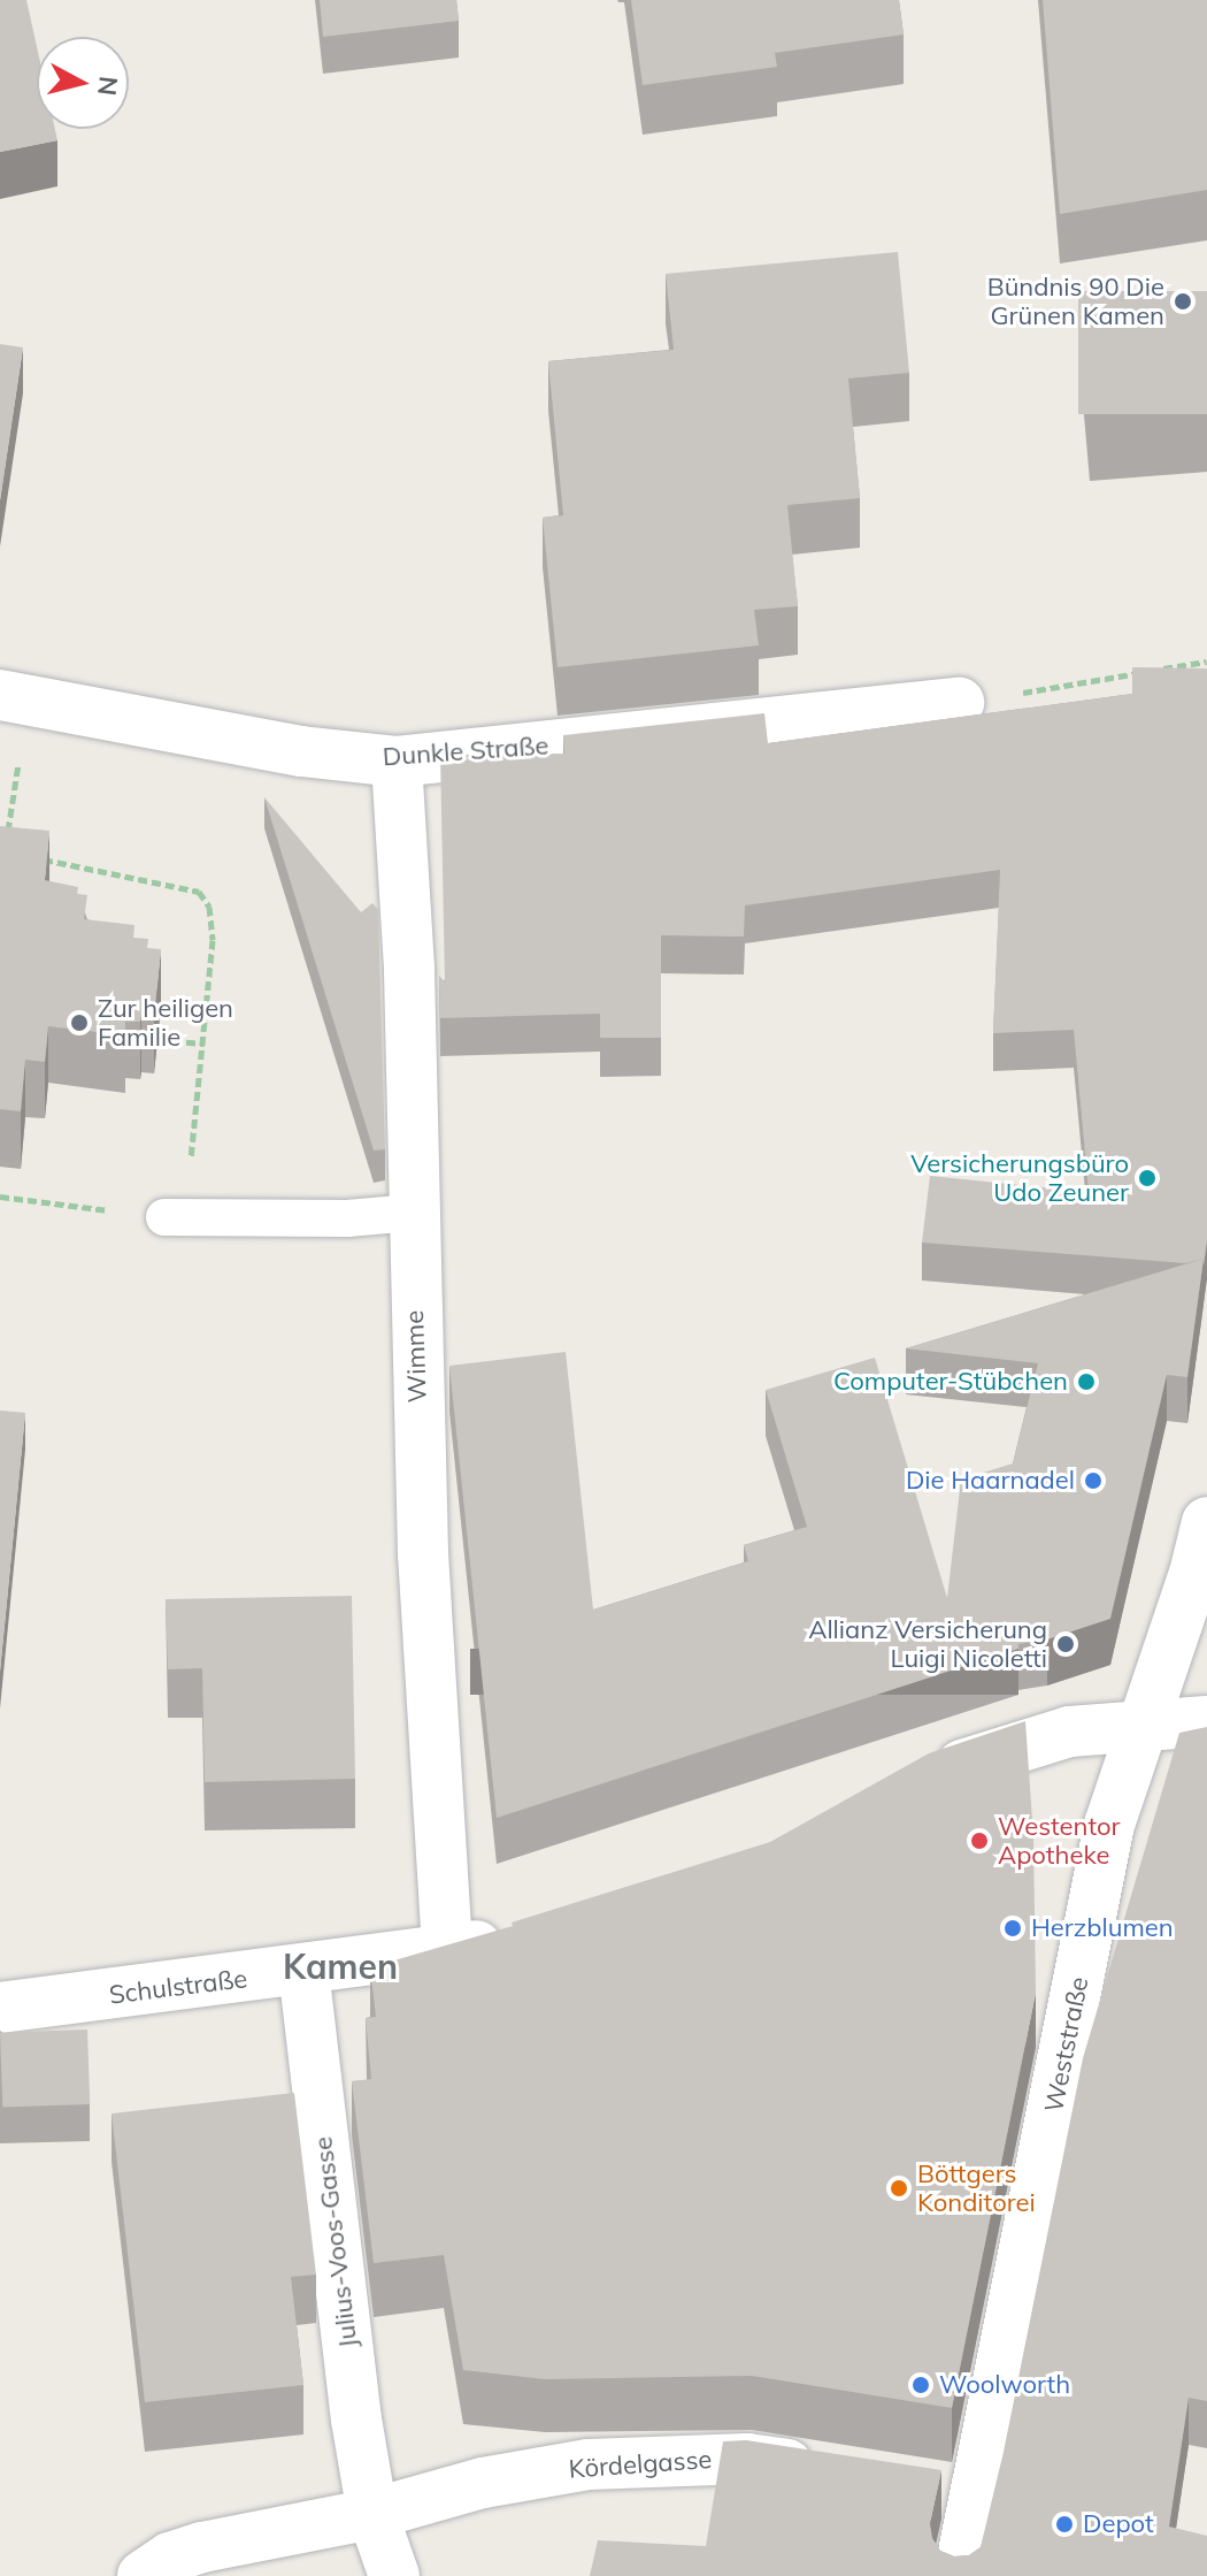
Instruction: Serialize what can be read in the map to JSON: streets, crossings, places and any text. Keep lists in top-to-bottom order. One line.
{"streets":{"street":["Dunkle Straße","Wimme","Schulstraße","Weststraße","Julius-Voos-Gasse","Kördelgasse"]},"crossings":[["Dunkle Straße","Wimme"],["Wimme","Schulstraße"],["Schulstraße","Julius-Voos-Gasse"],["Julius-Voos-Gasse","Kördelgasse"]],"districts":["Kamen"],"places":["Bündnis 90 Die Grünen Kamen","Zur heiligen Familie","Versicherungsbüro Udo Zeuner","Computer-Stübchen","Die Haarnadel","Allianz Versicherung Luigi Nicoletti","Westentor Apotheke","Herzblumen","Böttgers Konditorei","Woolworth","Depot"],"north":"right"}
